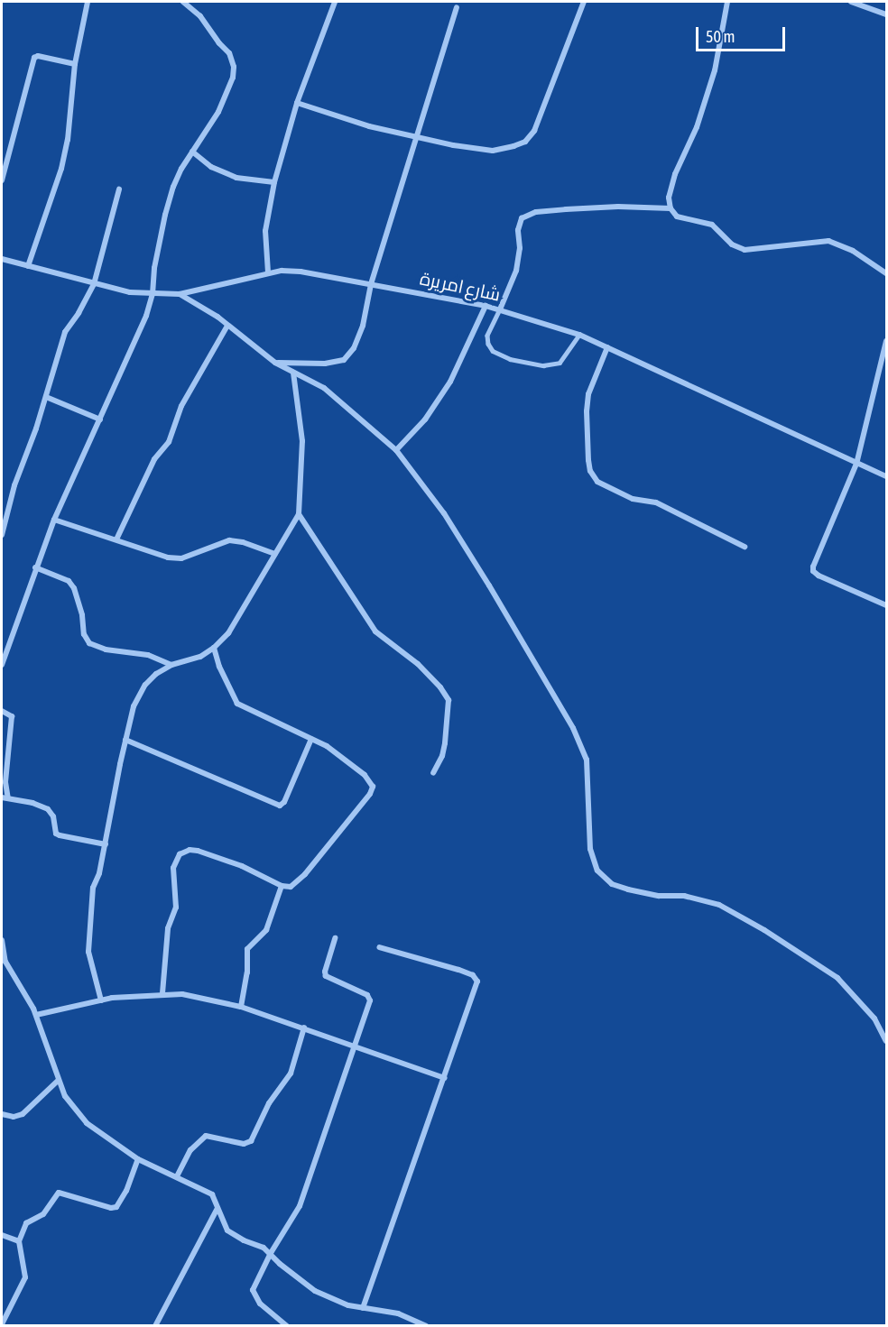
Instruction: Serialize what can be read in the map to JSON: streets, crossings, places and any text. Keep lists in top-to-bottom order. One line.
{"streets":{"street":["شارع امريرة"]},"scale_bar":"50 m"}
